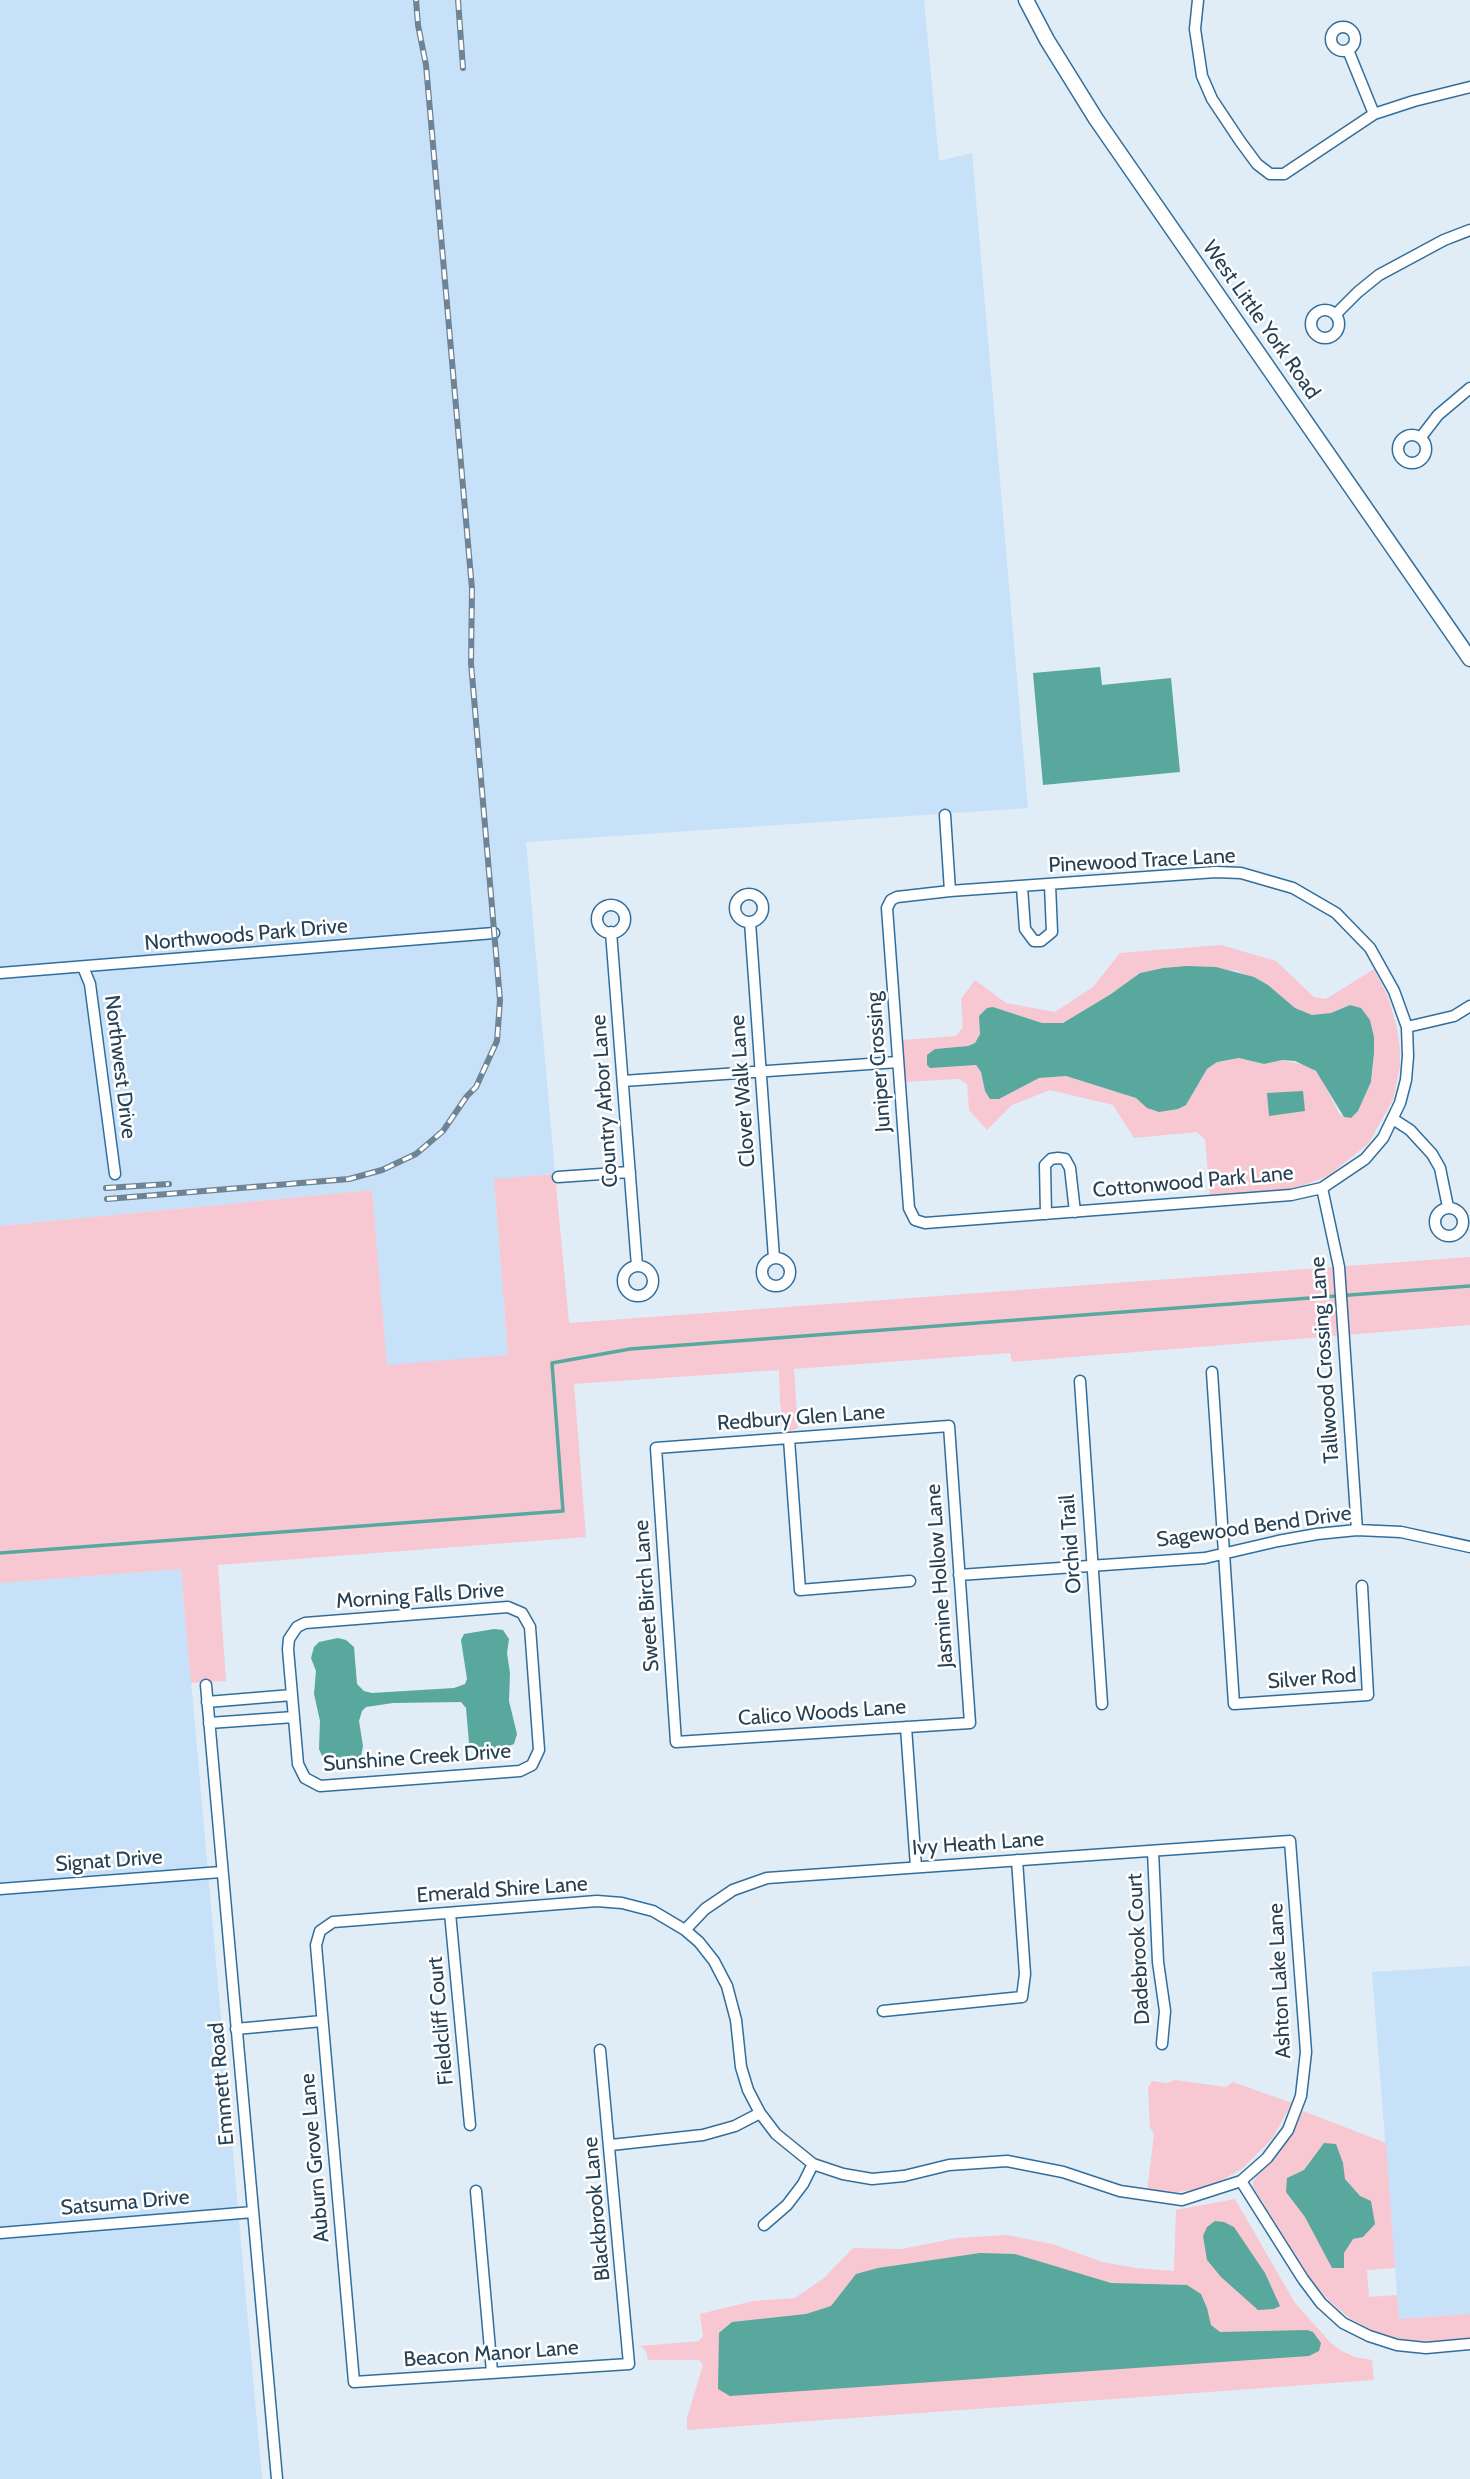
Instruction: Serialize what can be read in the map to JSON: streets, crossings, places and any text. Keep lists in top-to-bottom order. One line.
{"streets":{"main road":["West Little York Road"],"street":["Pinewood Trace Lane","Northwoods Park Drive","Juniper Crossing","Northwest Drive","Clover Walk Lane","Country Arbor Lane","Cottonwood Park Lane","Tallwood Crossing Lane","Redbury Glen Lane","Sagewood Bend Drive","Orchid Trail","Jasmine Hollow Lane","Morning Falls Drive","Sweet Birch Lane","Silver Rod","Calico Woods Lane","Sunshine Creek Drive","Ivy Heath Lane","Signat Drive","Emerald Shire Lane","Dadebrook Court","Ashton Lake Lane","Fieldcliff Court","Emmett Road","Auburn Grove Lane","Satsuma Drive","Blackbrook Lane","Beacon Manor Lane"]},"crossings":[["Pinewood Trace Lane","Juniper Crossing"],["Pinewood Trace Lane","Cottonwood Park Lane"],["Northwoods Park Drive","Northwest Drive"],["Juniper Crossing","Cottonwood Park Lane"],["Cottonwood Park Lane","Tallwood Crossing Lane"],["Tallwood Crossing Lane","Sagewood Bend Drive"],["Redbury Glen Lane","Jasmine Hollow Lane"],["Redbury Glen Lane","Sweet Birch Lane"],["Sagewood Bend Drive","Orchid Trail"],["Sagewood Bend Drive","Jasmine Hollow Lane"],["Sagewood Bend Drive","Silver Rod"],["Jasmine Hollow Lane","Calico Woods Lane"],["Morning Falls Drive","Sunshine Creek Drive"],["Sweet Birch Lane","Calico Woods Lane"],["Ivy Heath Lane","Emerald Shire Lane"],["Ivy Heath Lane","Dadebrook Court"],["Ivy Heath Lane","Ashton Lake Lane"],["Signat Drive","Emmett Road"],["Emerald Shire Lane","Fieldcliff Court"],["Emerald Shire Lane","Auburn Grove Lane"],["Emmett Road","Satsuma Drive"],["Auburn Grove Lane","Beacon Manor Lane"],["Blackbrook Lane","Beacon Manor Lane"]]}
